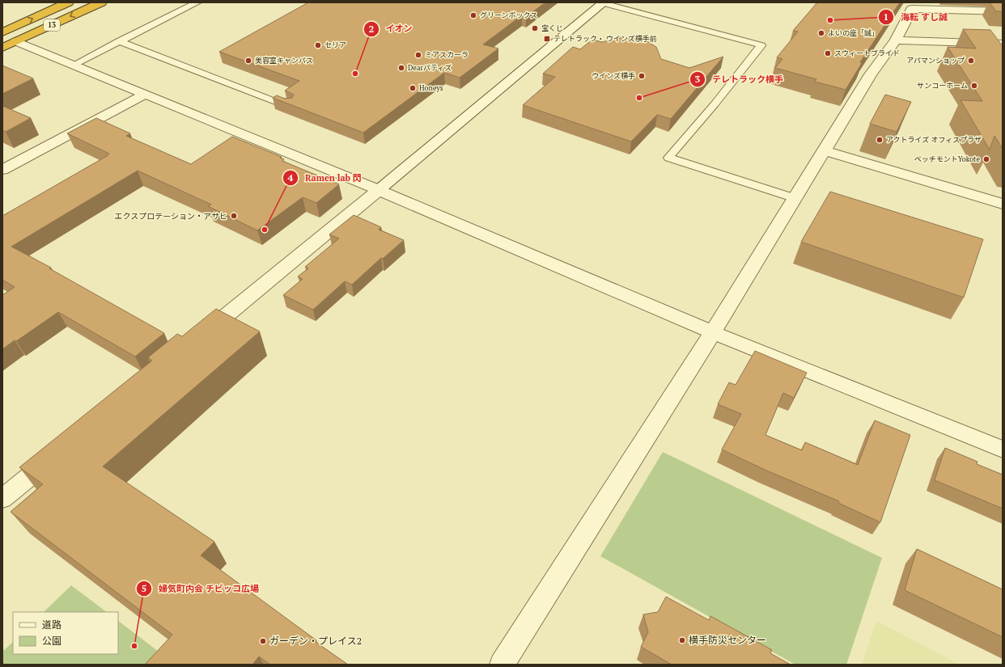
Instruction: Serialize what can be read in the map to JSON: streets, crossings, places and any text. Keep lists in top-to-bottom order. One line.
{"streets":{"highway":["13"]},"places":{"other":["グリーンボックス","海転 すし誠","宝くじ","よいの座「誠」","セリア","スウィートブライド","ミアスカーラ","美容室キャンパス","アパマンショップ","Dearパティズ","イオン","ウインズ横手","サンコーホーム","Honeys","テレトラック横手","アクトライズ オフィスプラザ","ベッチモントYokote","エクスプロテーション・アサヒ","Ramen lab 閃","横手防災センター","ガーデン・プレイス2","婦気町内会 チビッコ広場"],"transit":["テレトラック・ ウインズ横手前"]},"legend":["道路","公園"]}
